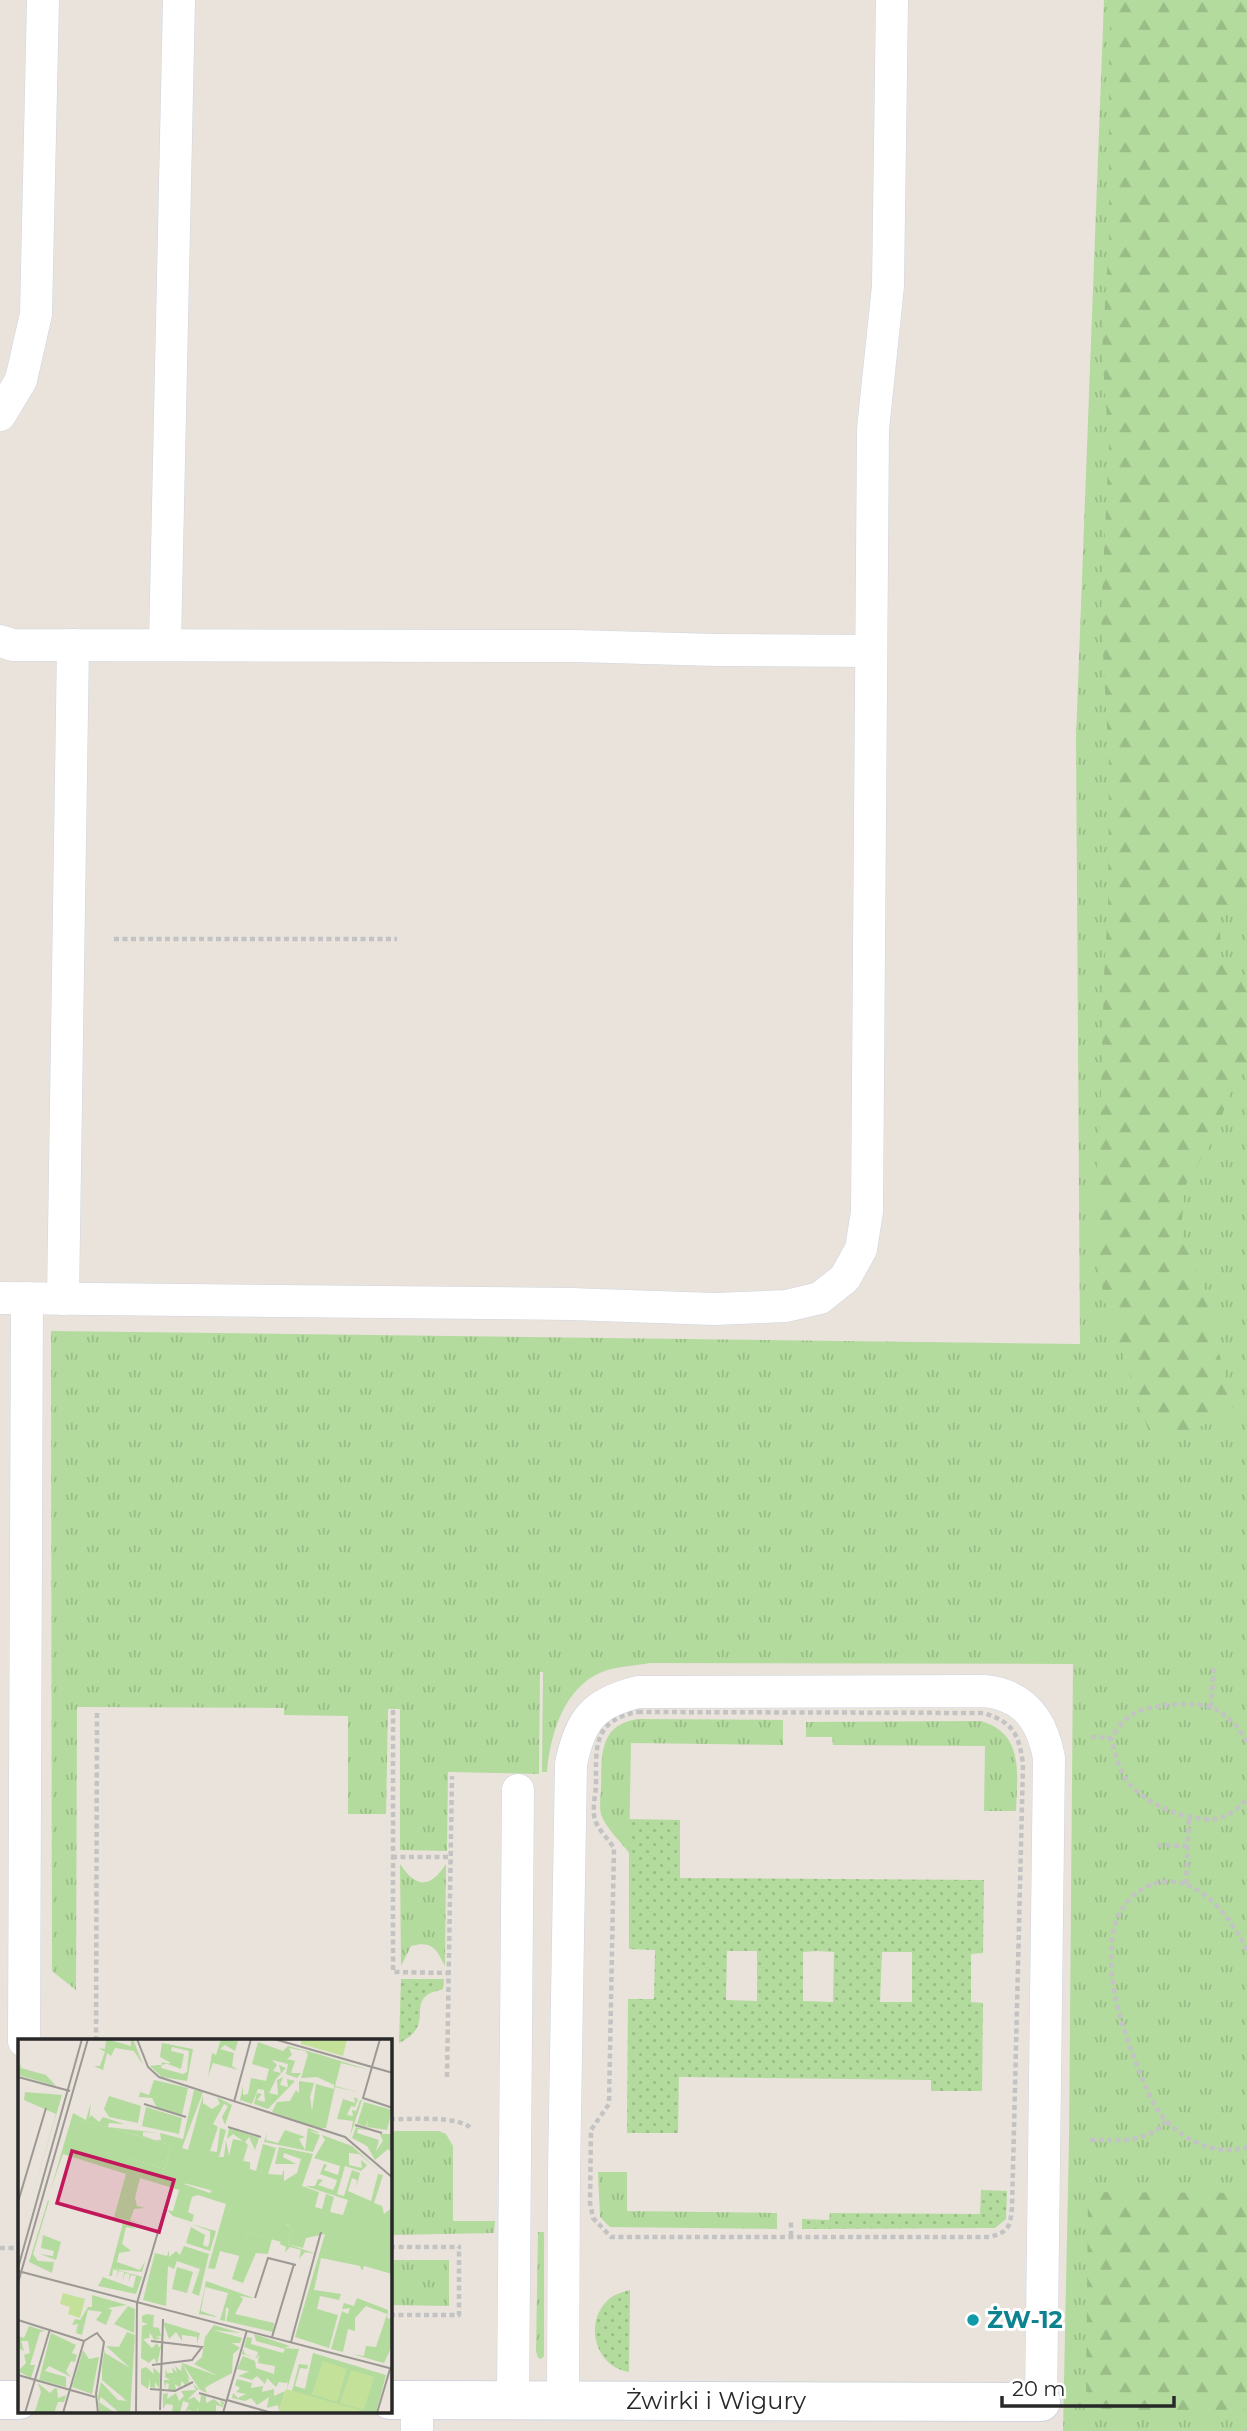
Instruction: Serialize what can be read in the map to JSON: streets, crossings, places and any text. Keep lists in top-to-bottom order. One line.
{"streets":{"street":["Żwirki i Wigury"]},"places":["ŻW-12"],"scale_bar":"20 m"}
